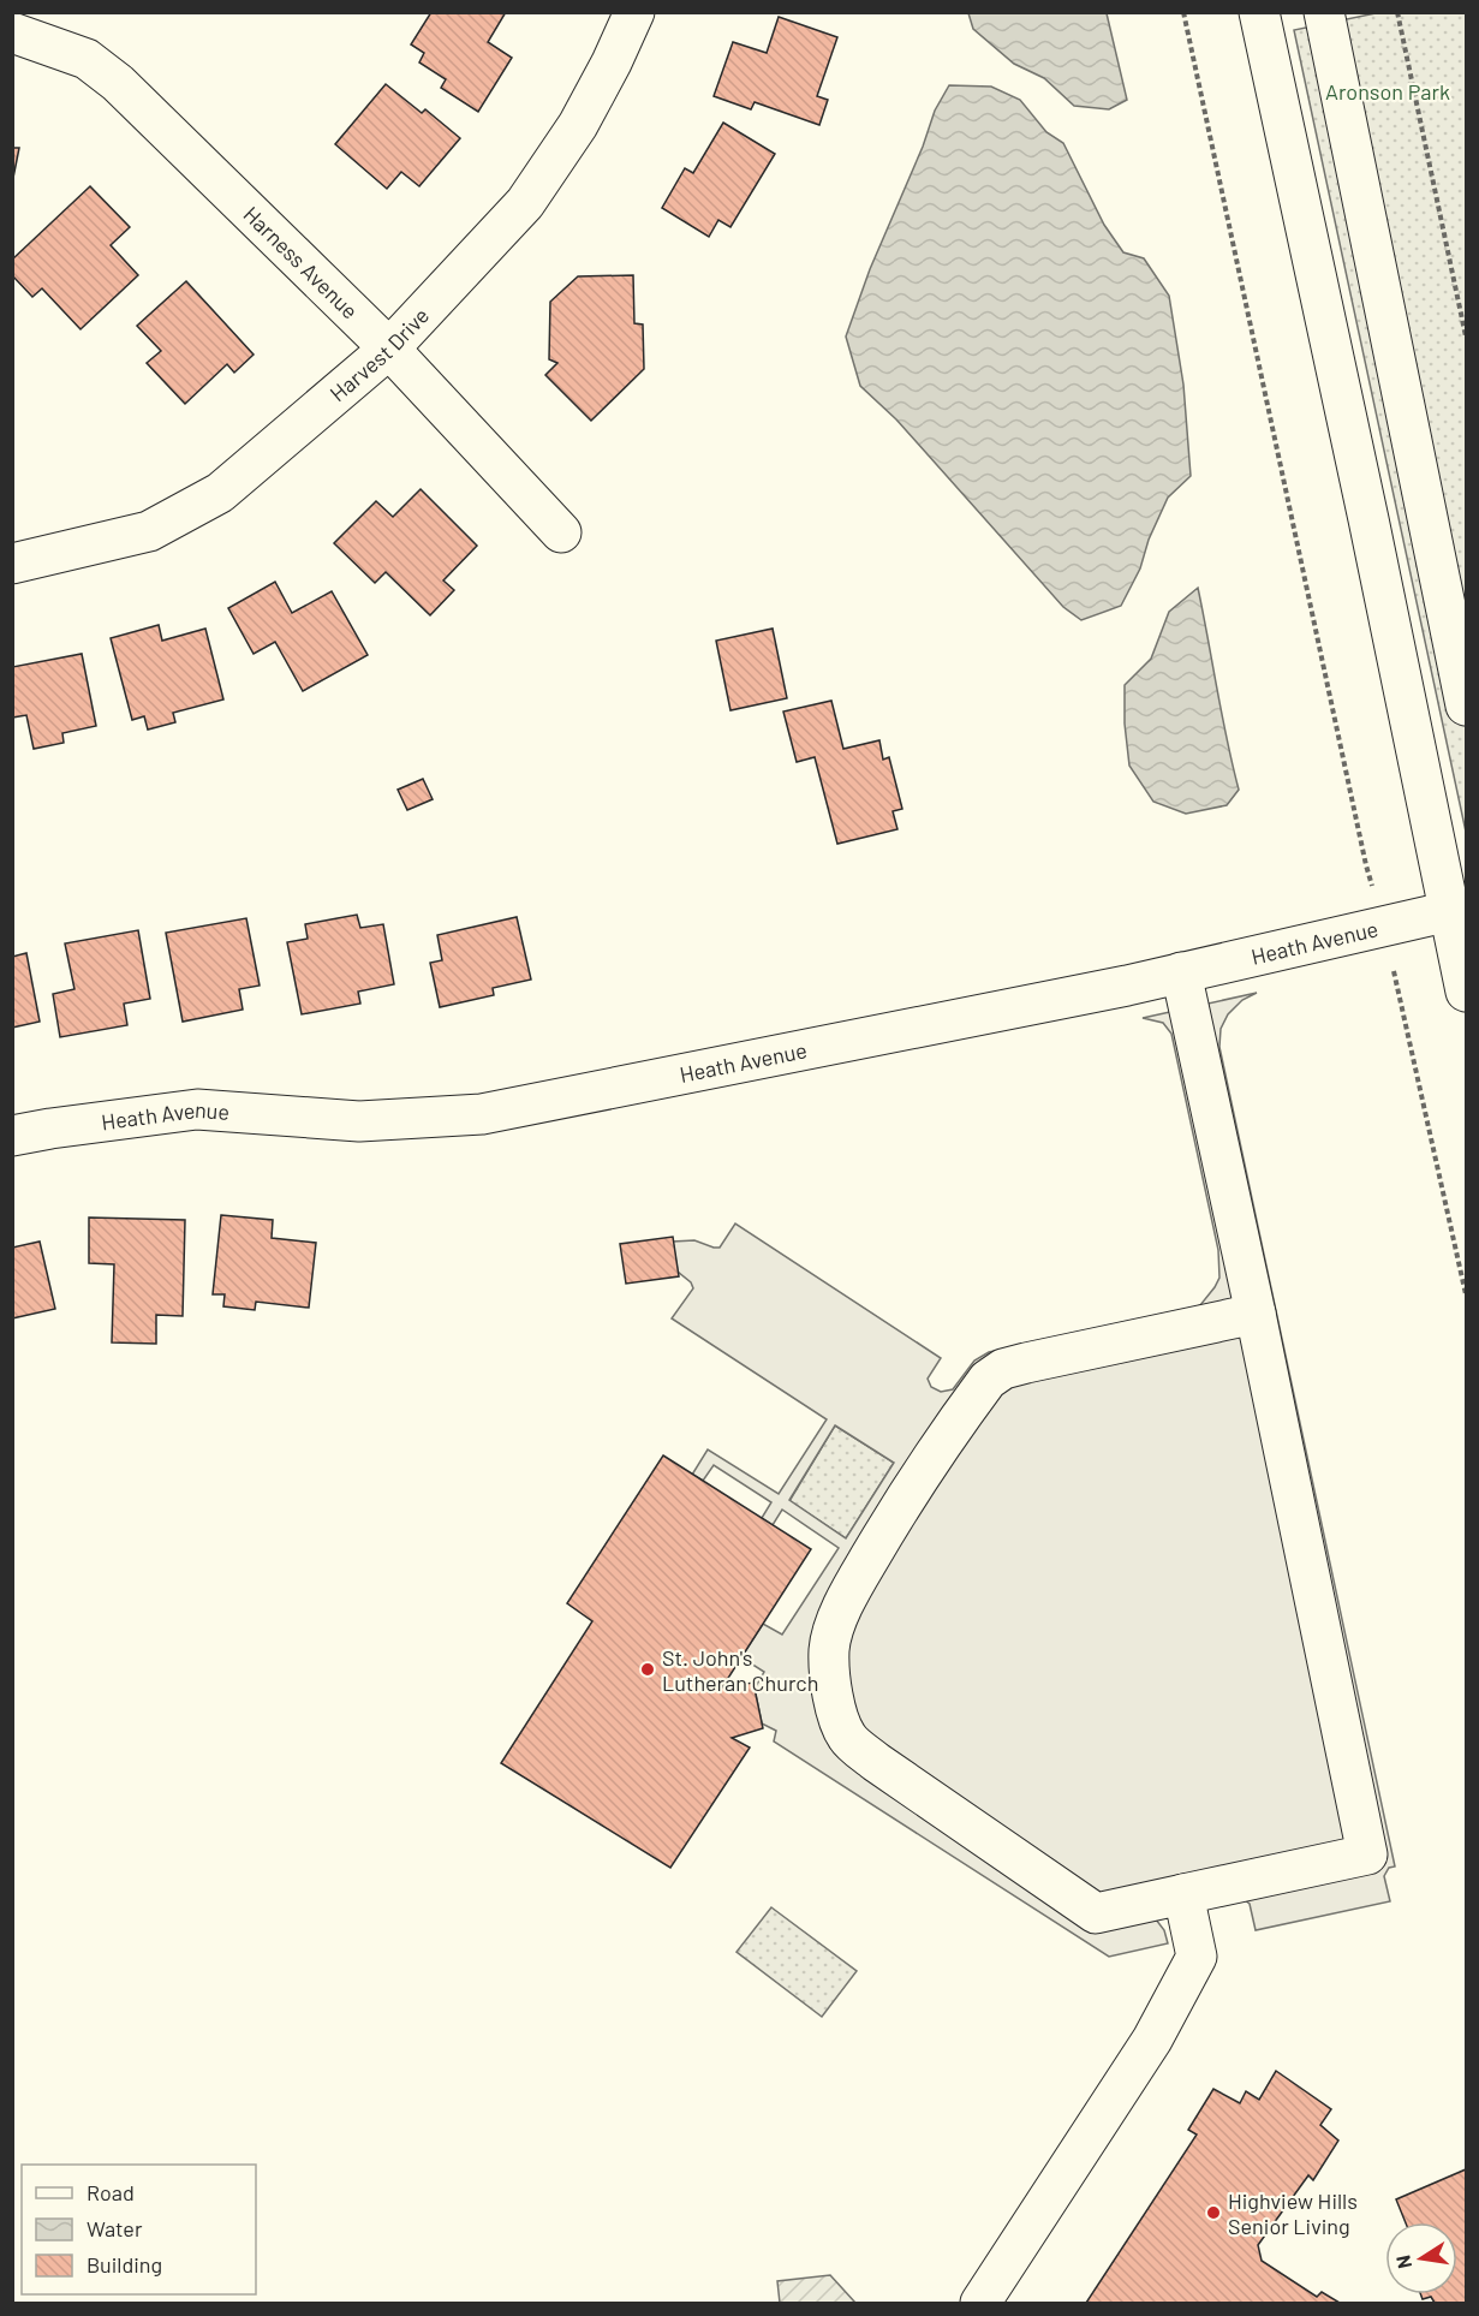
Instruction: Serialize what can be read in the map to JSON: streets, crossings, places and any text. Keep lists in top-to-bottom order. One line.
{"streets":{"street":["Harness Avenue","Harvest Drive","Heath Avenue"]},"crossings":[["Harness Avenue","Harvest Drive"]],"parks":["Aronson Park"],"places":["St. John's Lutheran Church","Highview Hills Senior Living"],"legend":["Road","Water","Building"],"north":"left"}
